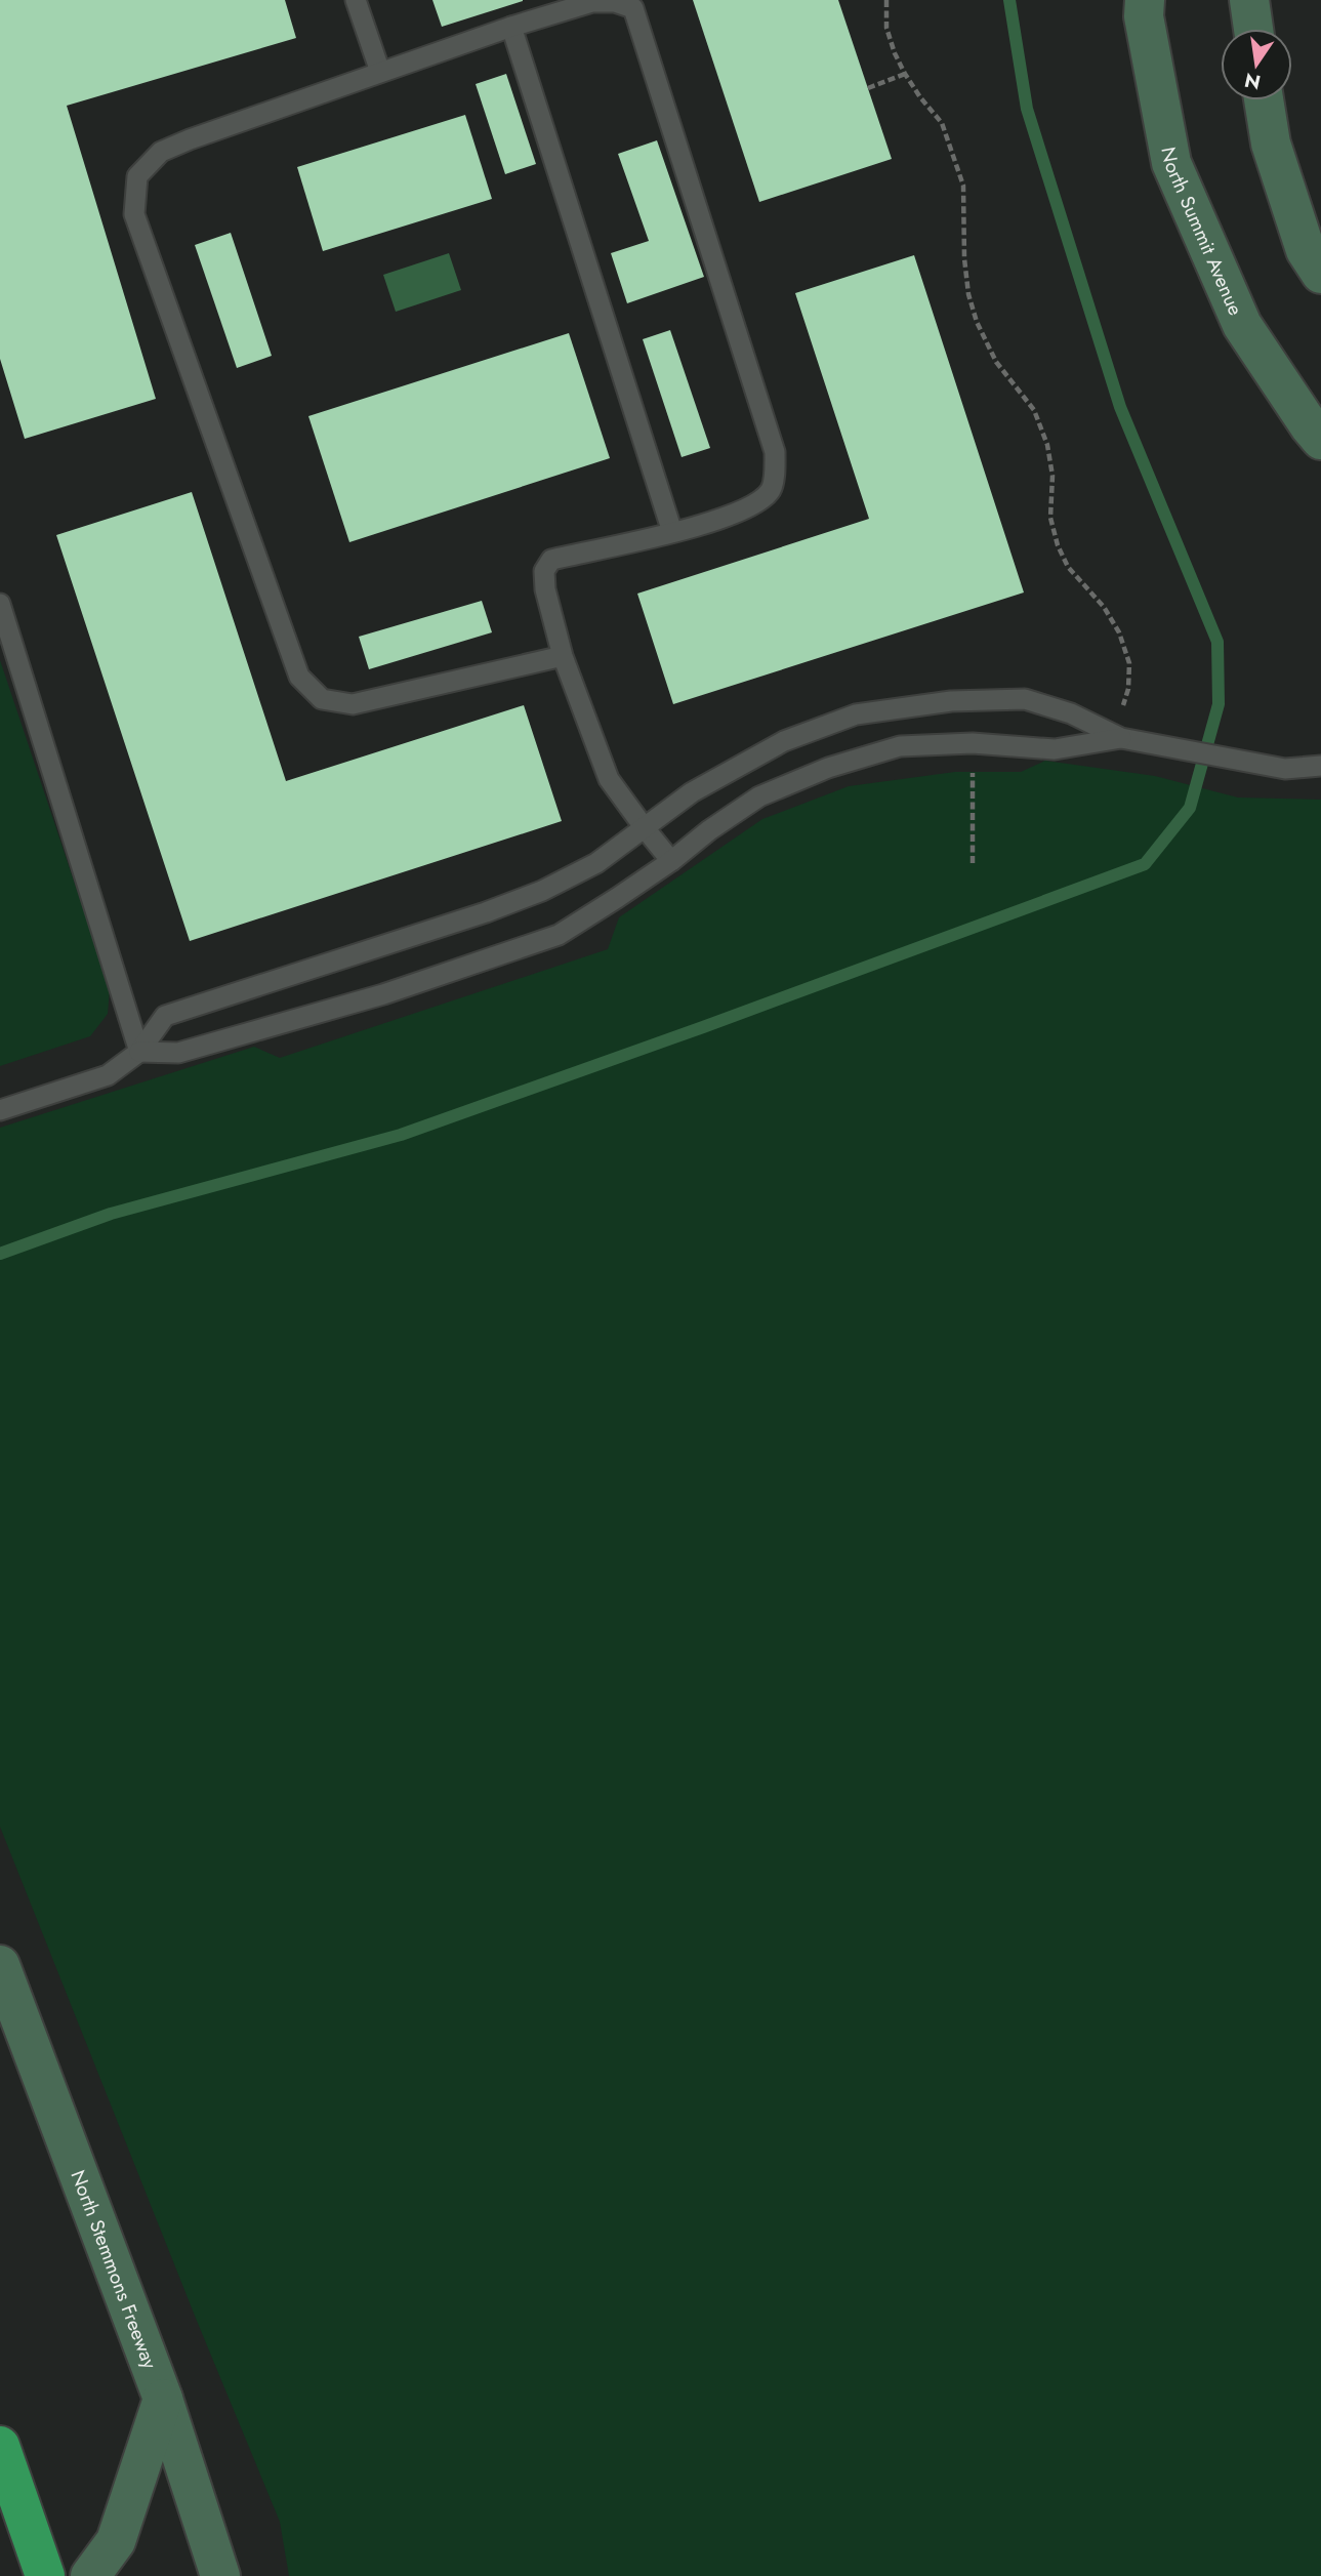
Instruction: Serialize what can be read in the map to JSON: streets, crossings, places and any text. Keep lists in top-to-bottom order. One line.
{"streets":{"main road":["North Summit Avenue","North Stemmons Freeway"]},"north":"bottom"}
